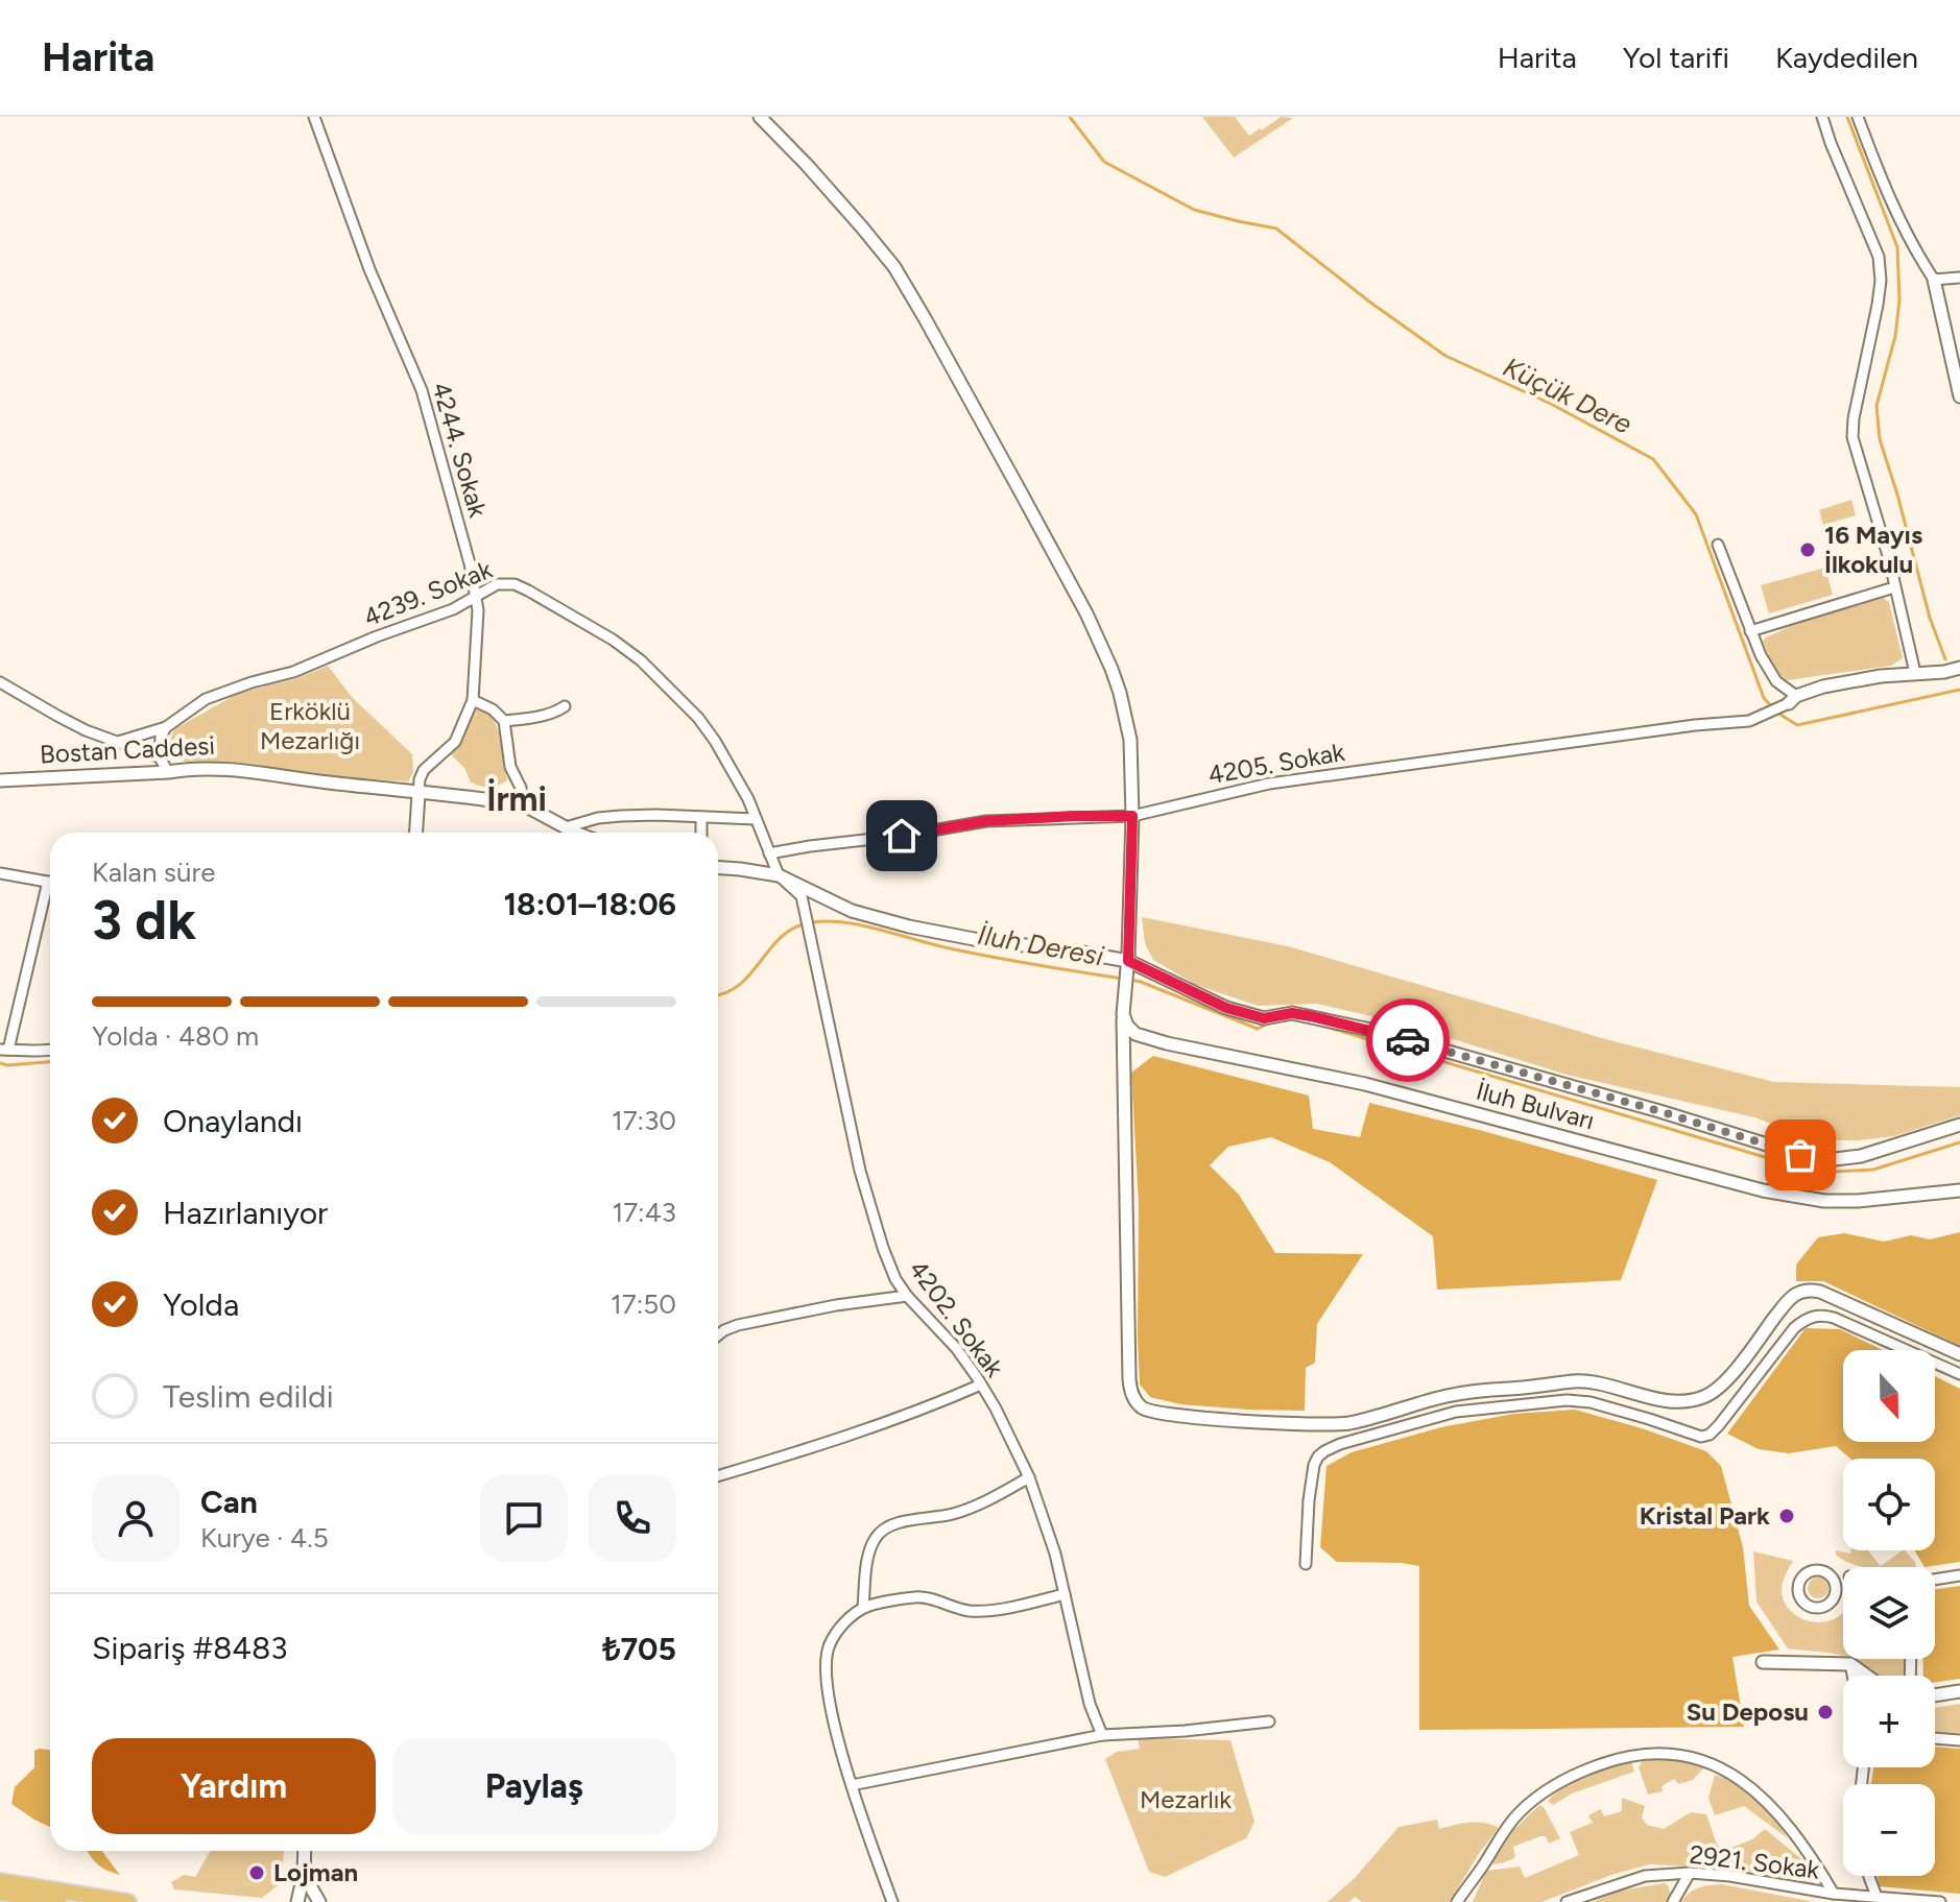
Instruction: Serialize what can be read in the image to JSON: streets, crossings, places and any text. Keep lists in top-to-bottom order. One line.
{"streets":{"street":["4244. Sokak","4239. Sokak","Bostan Caddesi","4205. Sokak","İluh Bulvarı","4202. Sokak","2921. Sokak"]},"crossings":[["4244. Sokak","4239. Sokak"],["4244. Sokak","Bostan Caddesi"],["4239. Sokak","4205. Sokak"],["4239. Sokak","4202. Sokak"]],"districts":["İrmi"],"water":["Küçük Dere","İluh Deresi"],"parks":["Erköklü Mezarlığı","Mezarlık"],"places":["16 Mayıs İlkokulu","Kristal Park","Su Deposu","Lojman"],"north":"bottom","page":{"header":"Harita","nav":["Harita","Yol tarifi","Kaydedilen"],"heading":["3 dk","Kalan süre","18:01–18:06"],"panel":["Can","Kurye · 4.5","Sipariş #8483","₺705"],"bar":"Yolda · 480 m","list":[["Onaylandı","17:30"],["Hazırlanıyor","17:43"],["Yolda","17:50"],"Teslim edildi"],"map_buttons":["+","−"],"buttons":["Yardım","Paylaş"]}}
